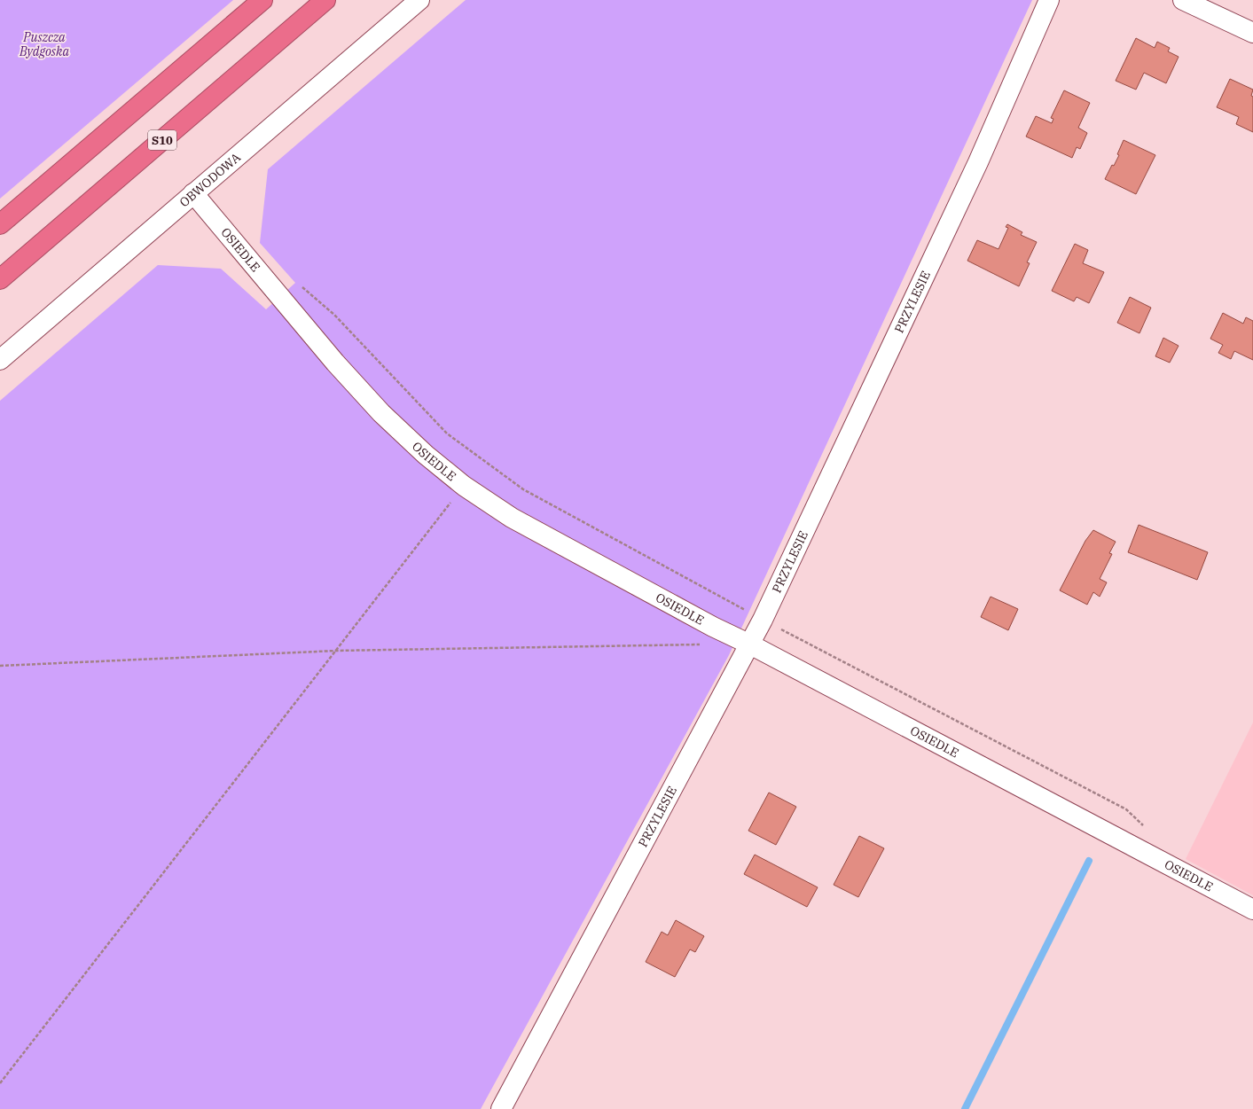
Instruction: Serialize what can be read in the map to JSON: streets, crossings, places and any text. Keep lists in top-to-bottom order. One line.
{"streets":{"highway":["S10"],"street":["OBWODOWA","OSIEDLE","PRZYLESIE"]},"crossings":[["OBWODOWA","OSIEDLE"],["OSIEDLE","PRZYLESIE"]],"parks":["Puszcza Bydgoska"]}
